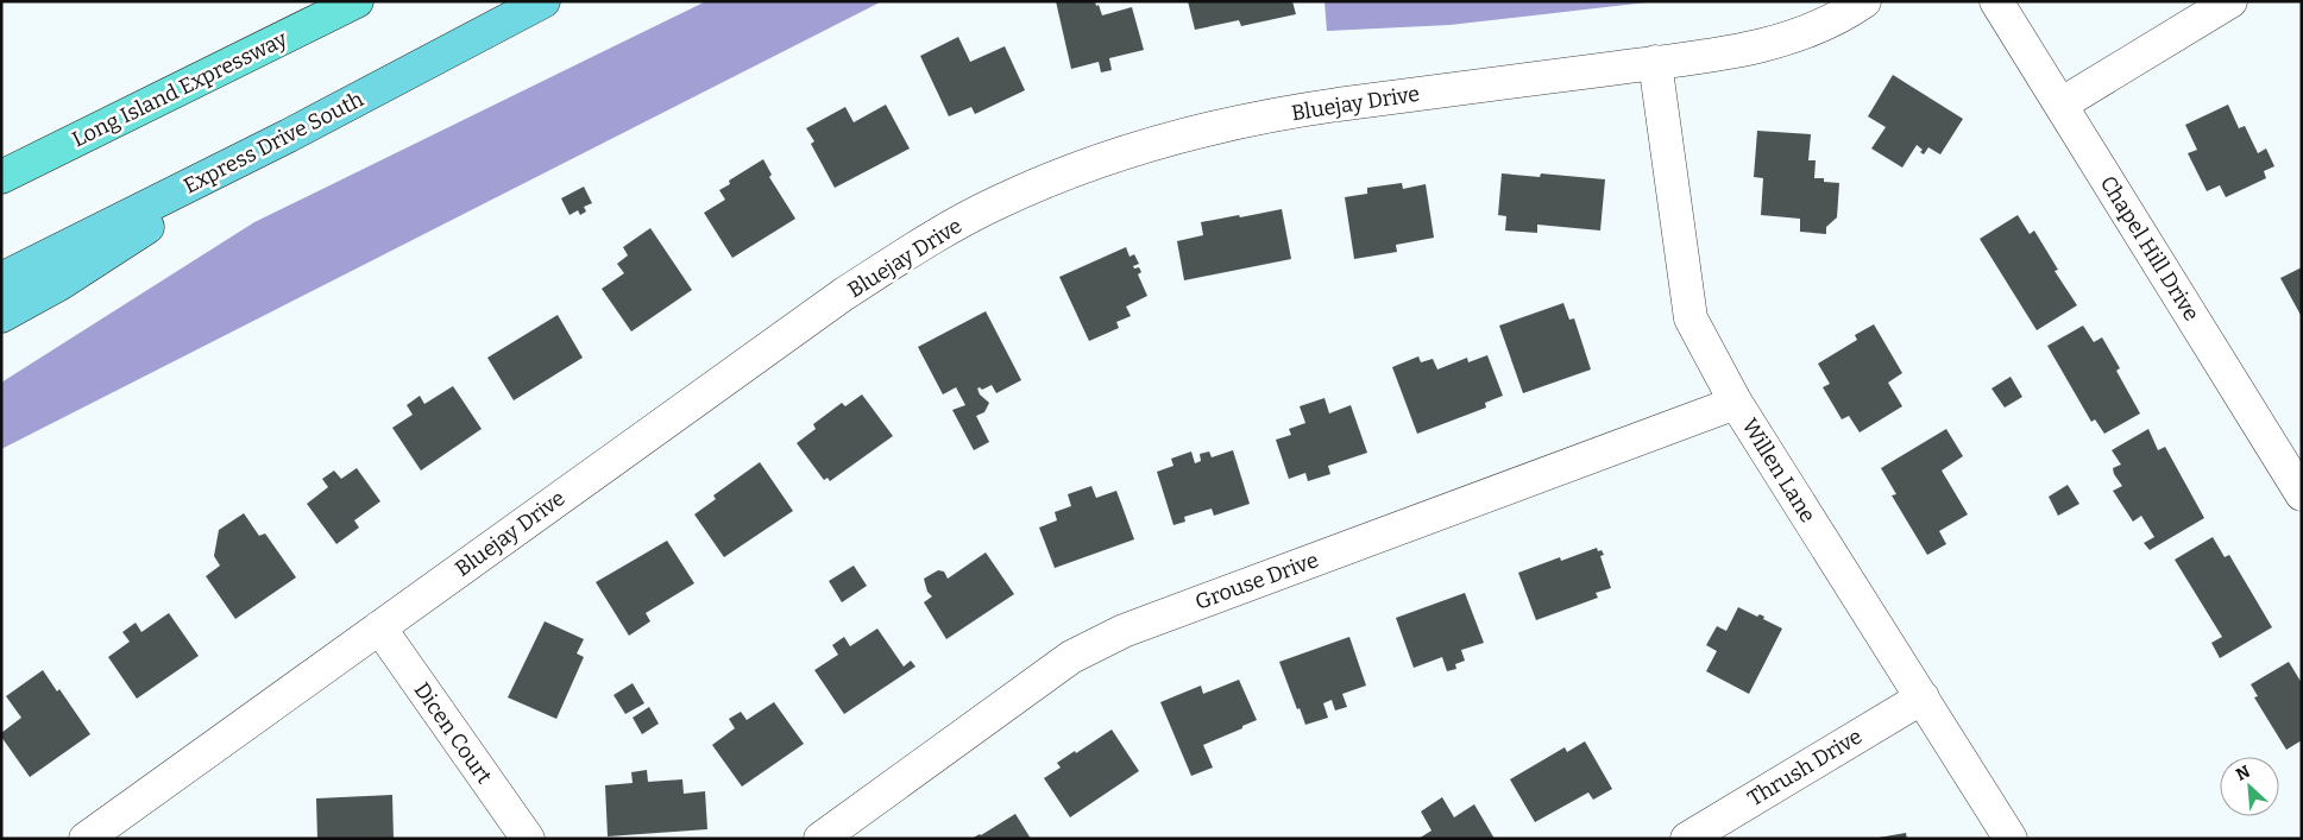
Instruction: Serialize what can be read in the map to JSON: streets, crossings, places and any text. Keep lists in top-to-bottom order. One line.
{"streets":{"highway":["Long Island Expressway","Express Drive South"],"street":["Bluejay Drive","Chapel Hill Drive","Willen Lane","Grouse Drive","Dicen Court","Thrush Drive"]},"crossings":[["Bluejay Drive","Willen Lane"],["Bluejay Drive","Dicen Court"],["Willen Lane","Grouse Drive"],["Willen Lane","Thrush Drive"]],"north":"top left"}
